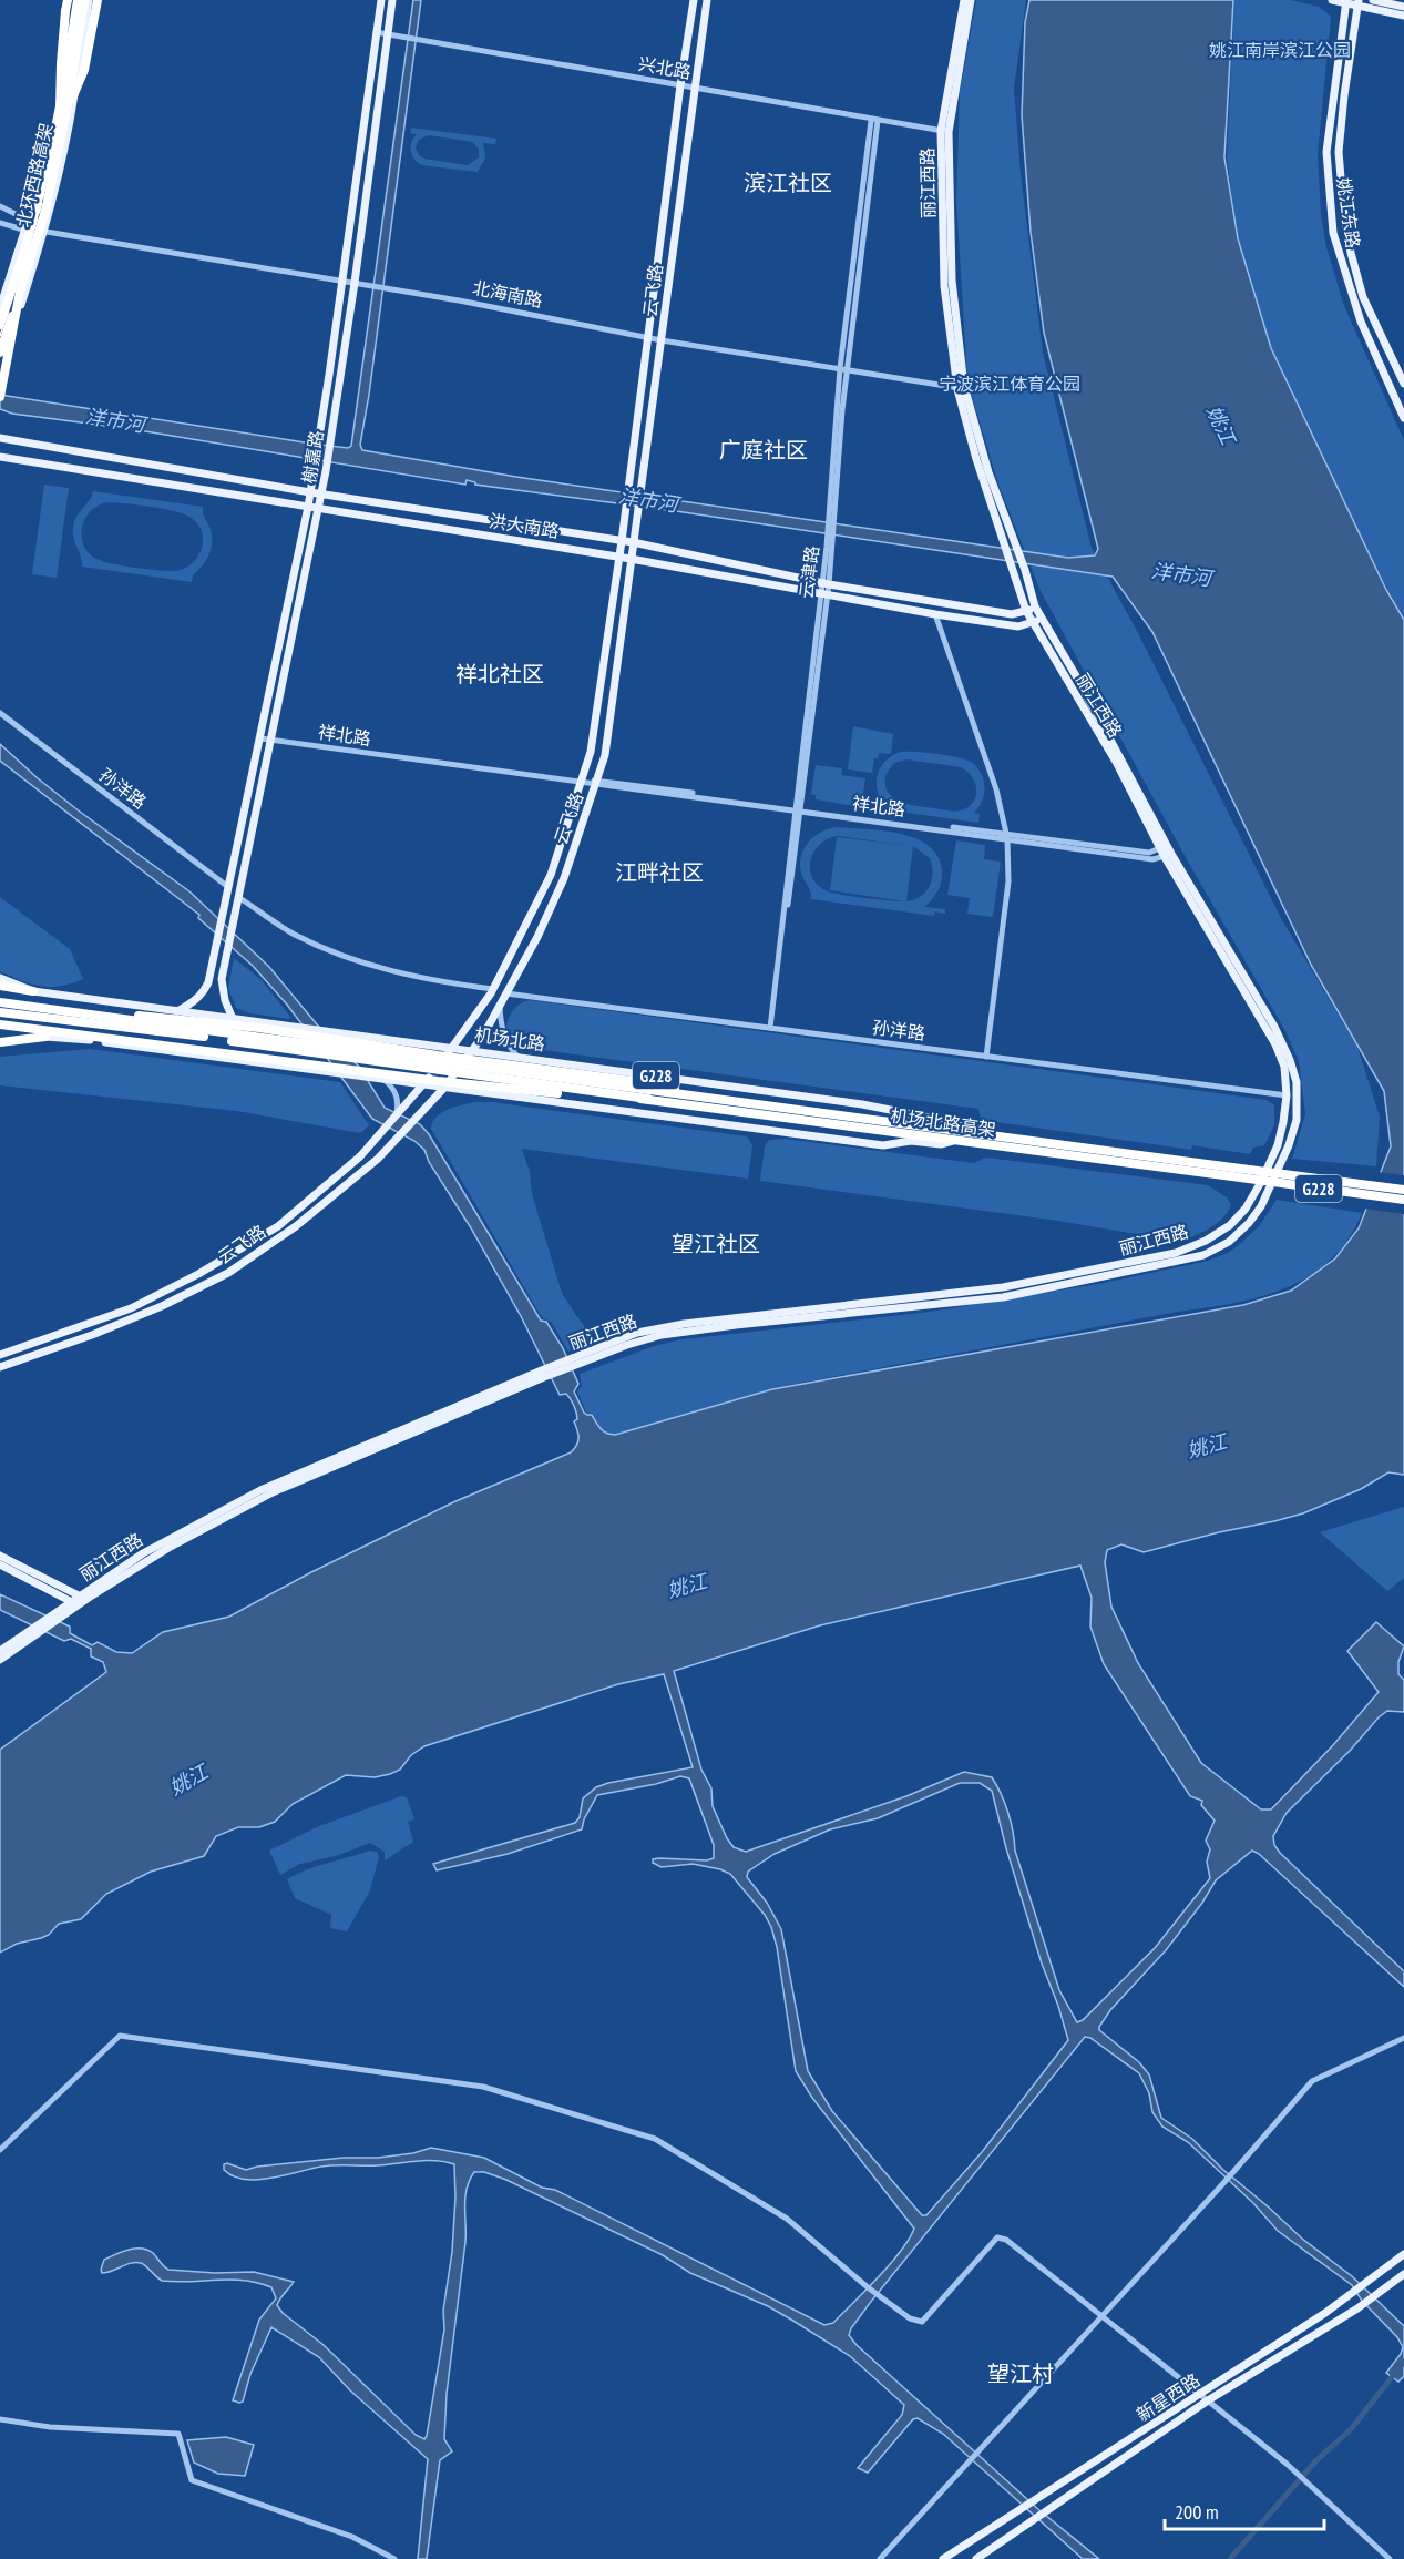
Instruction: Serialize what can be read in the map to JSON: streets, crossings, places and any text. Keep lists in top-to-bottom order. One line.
{"streets":{"highway":["北环西路高架","机场北路","G228","机场北路高架"],"main road":["丽江西路","姚江东路","云飞路","榭嘉路","洪大南路","新星西路"],"street":["兴北路","北海南路","云津路","祥北路","孙洋路"]},"crossings":[["兴北路","丽江西路"],["兴北路","云飞路"],["兴北路","榭嘉路"],["兴北路","云津路"],["丽江西路","北海南路"],["丽江西路","洪大南路"],["丽江西路","祥北路"],["丽江西路","孙洋路"],["云飞路","北海南路"],["云飞路","洪大南路"],["云飞路","祥北路"],["云飞路","孙洋路"],["云飞路","机场北路"],["云飞路","G228"],["北海南路","榭嘉路"],["北海南路","云津路"],["榭嘉路","洪大南路"],["榭嘉路","祥北路"],["榭嘉路","孙洋路"],["榭嘉路","机场北路"],["洪大南路","云津路"],["云津路","祥北路"],["云津路","孙洋路"],["机场北路","G228"],["机场北路","机场北路高架"],["G228","机场北路高架"]],"districts":["滨江社区","广庭社区","祥北社区","江畔社区","望江社区","望江村"],"water":["洋市河","姚江"],"parks":["姚江南岸滨江公园","宁波滨江体育公园"],"scale_bar":"200 m"}
